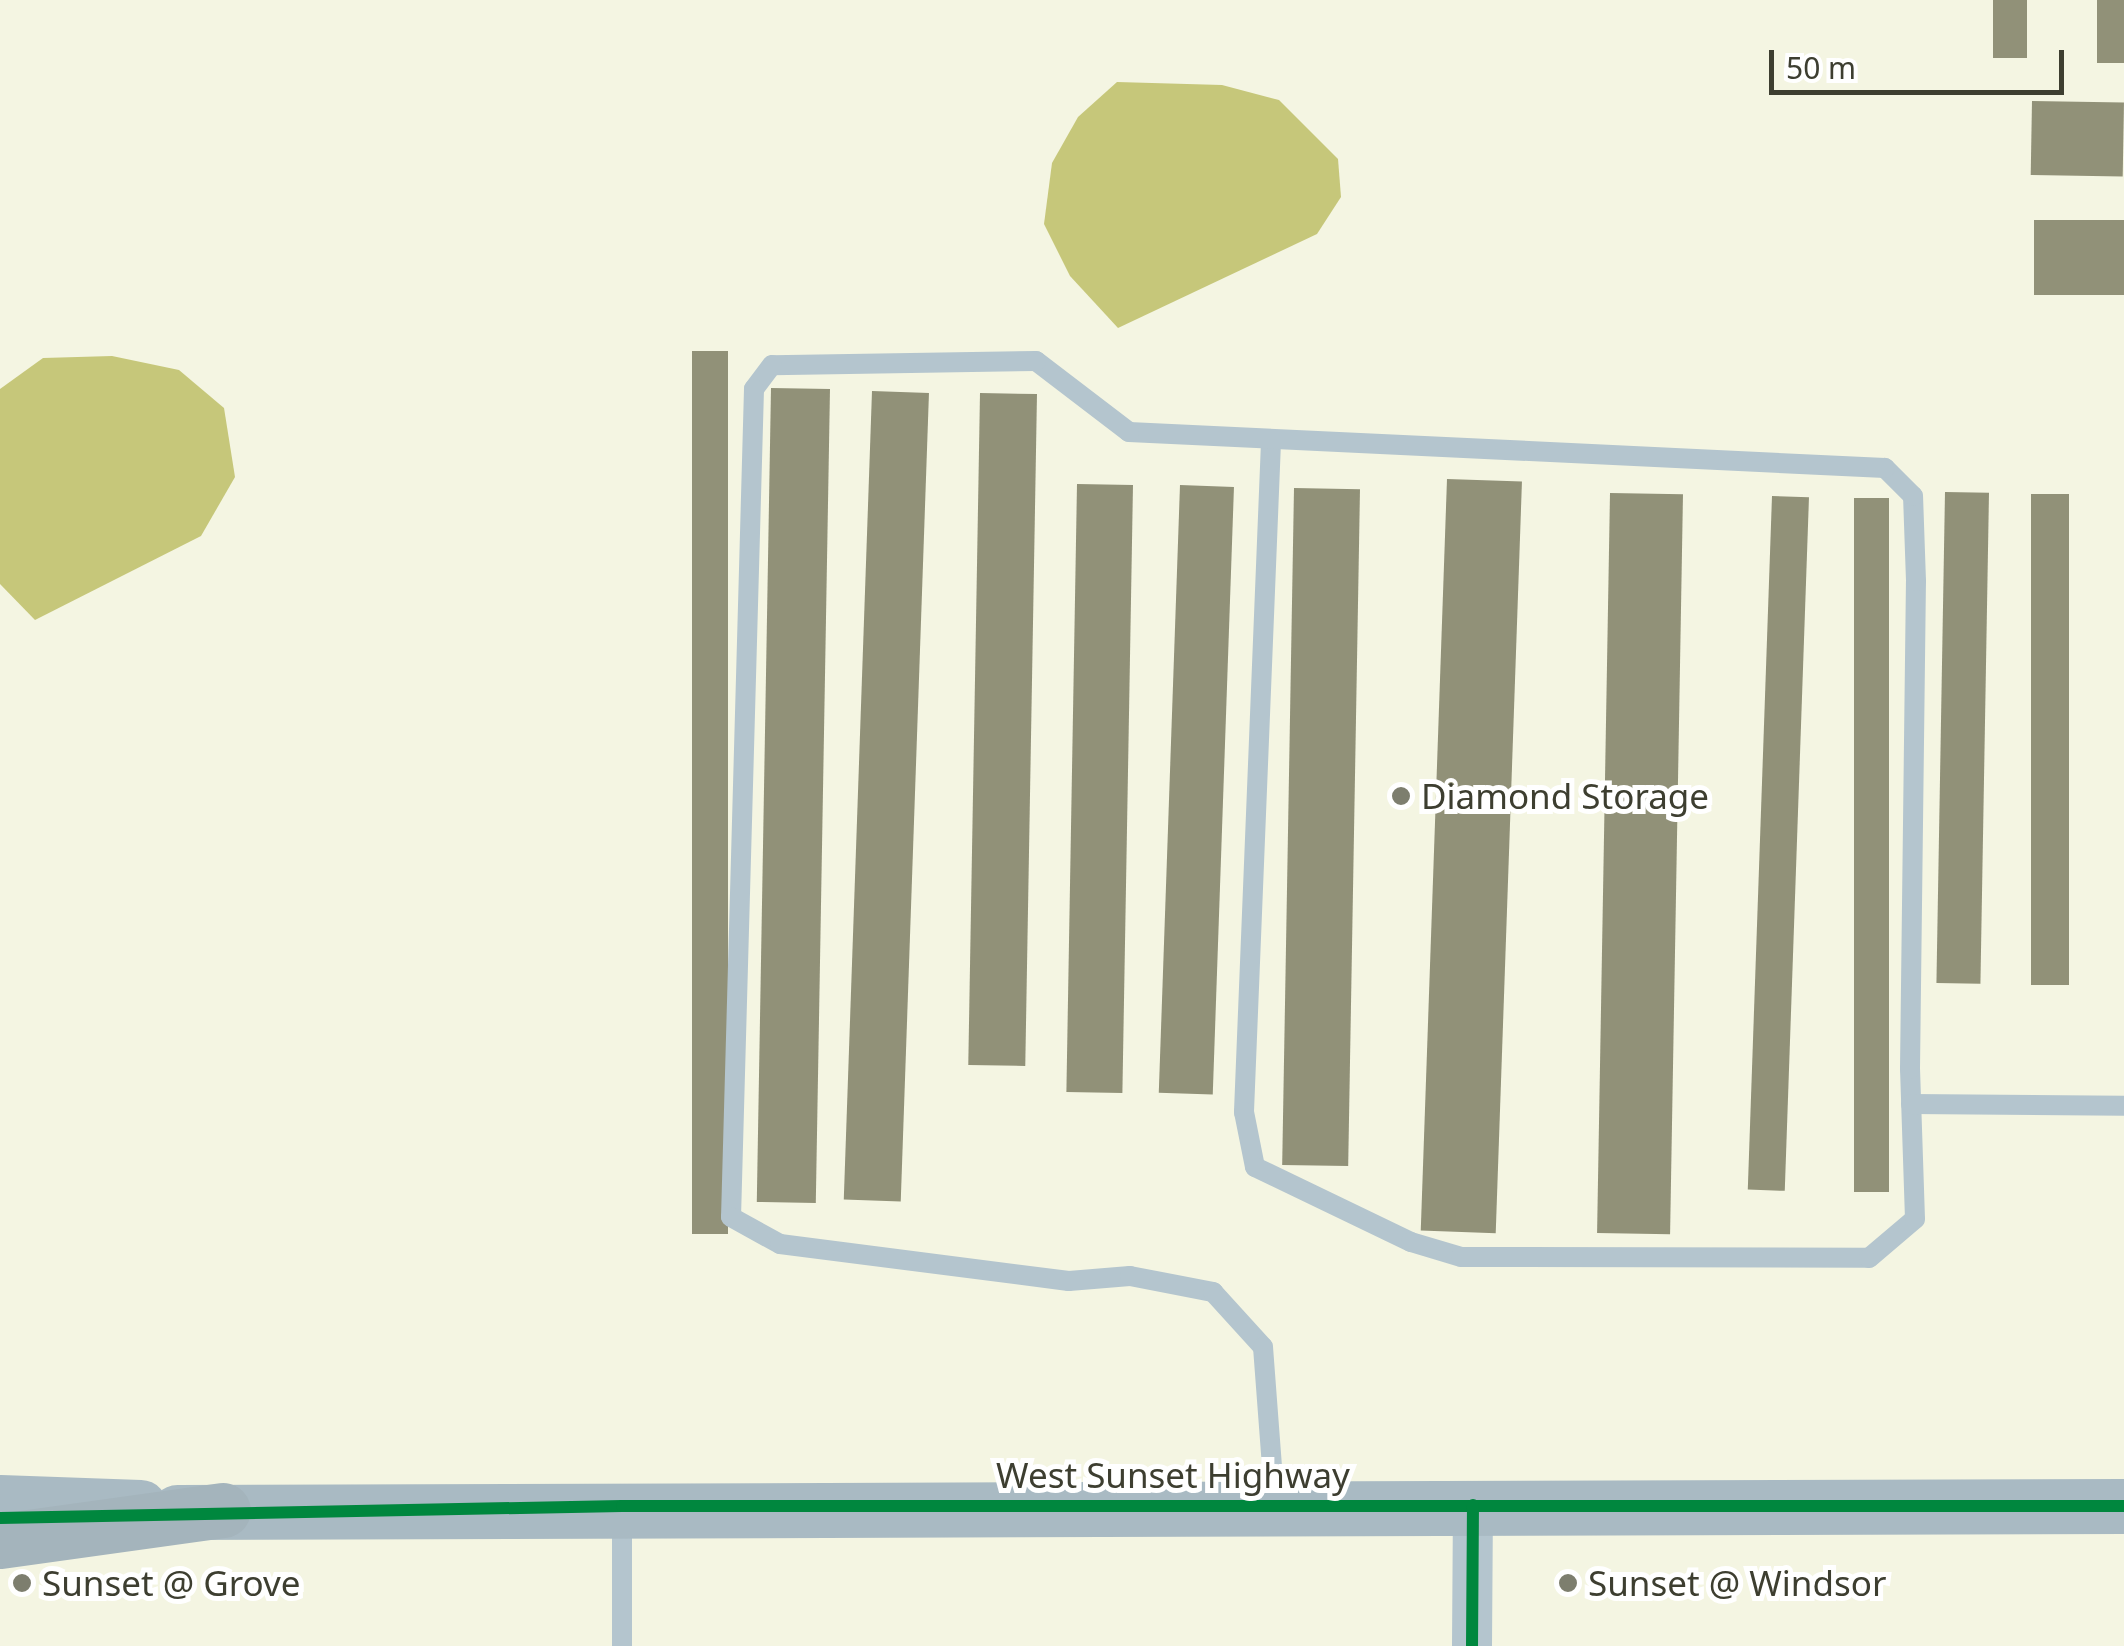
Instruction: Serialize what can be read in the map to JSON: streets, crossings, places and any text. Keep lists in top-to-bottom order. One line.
{"streets":{"main road":["West Sunset Highway"]},"places":["Diamond Storage","Sunset @ Grove","Sunset @ Windsor"],"scale_bar":"50 m"}
